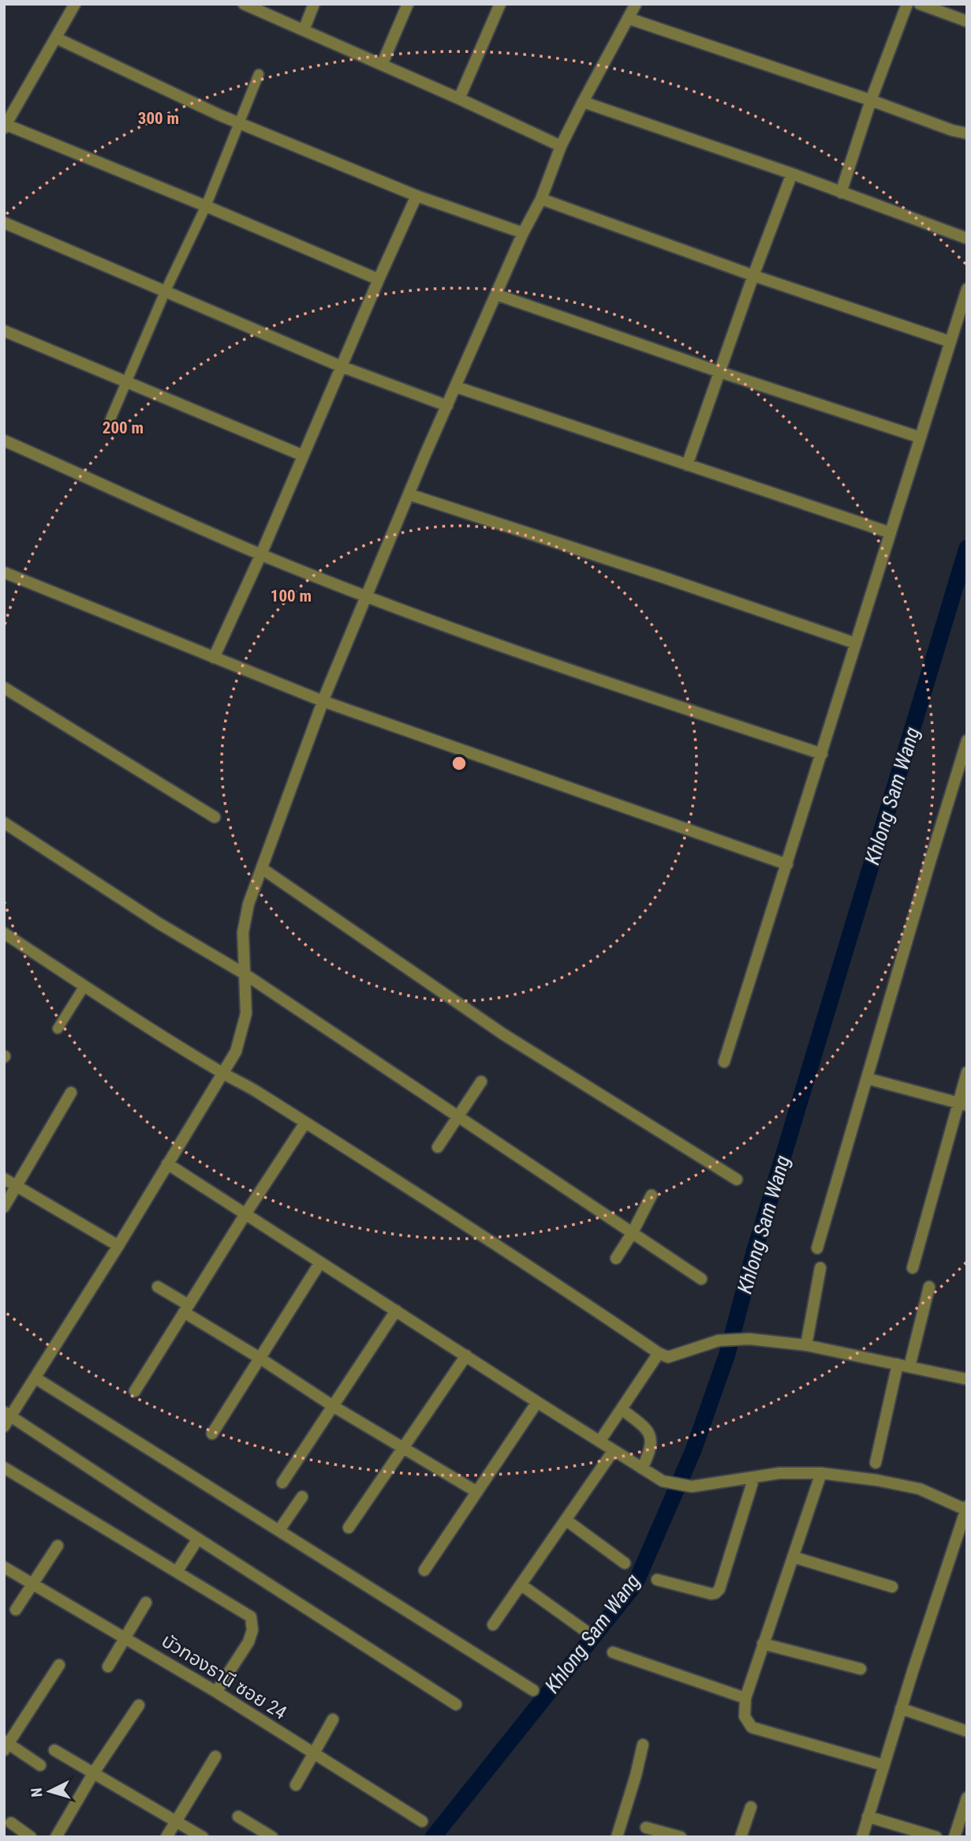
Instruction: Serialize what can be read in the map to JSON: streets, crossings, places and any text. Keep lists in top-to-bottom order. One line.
{"streets":{"street":["บัวทองธานี ซอย 24"]},"water":["Khlong Sam Wang"],"north":"left","rings":["300 m","200 m","100 m"]}
